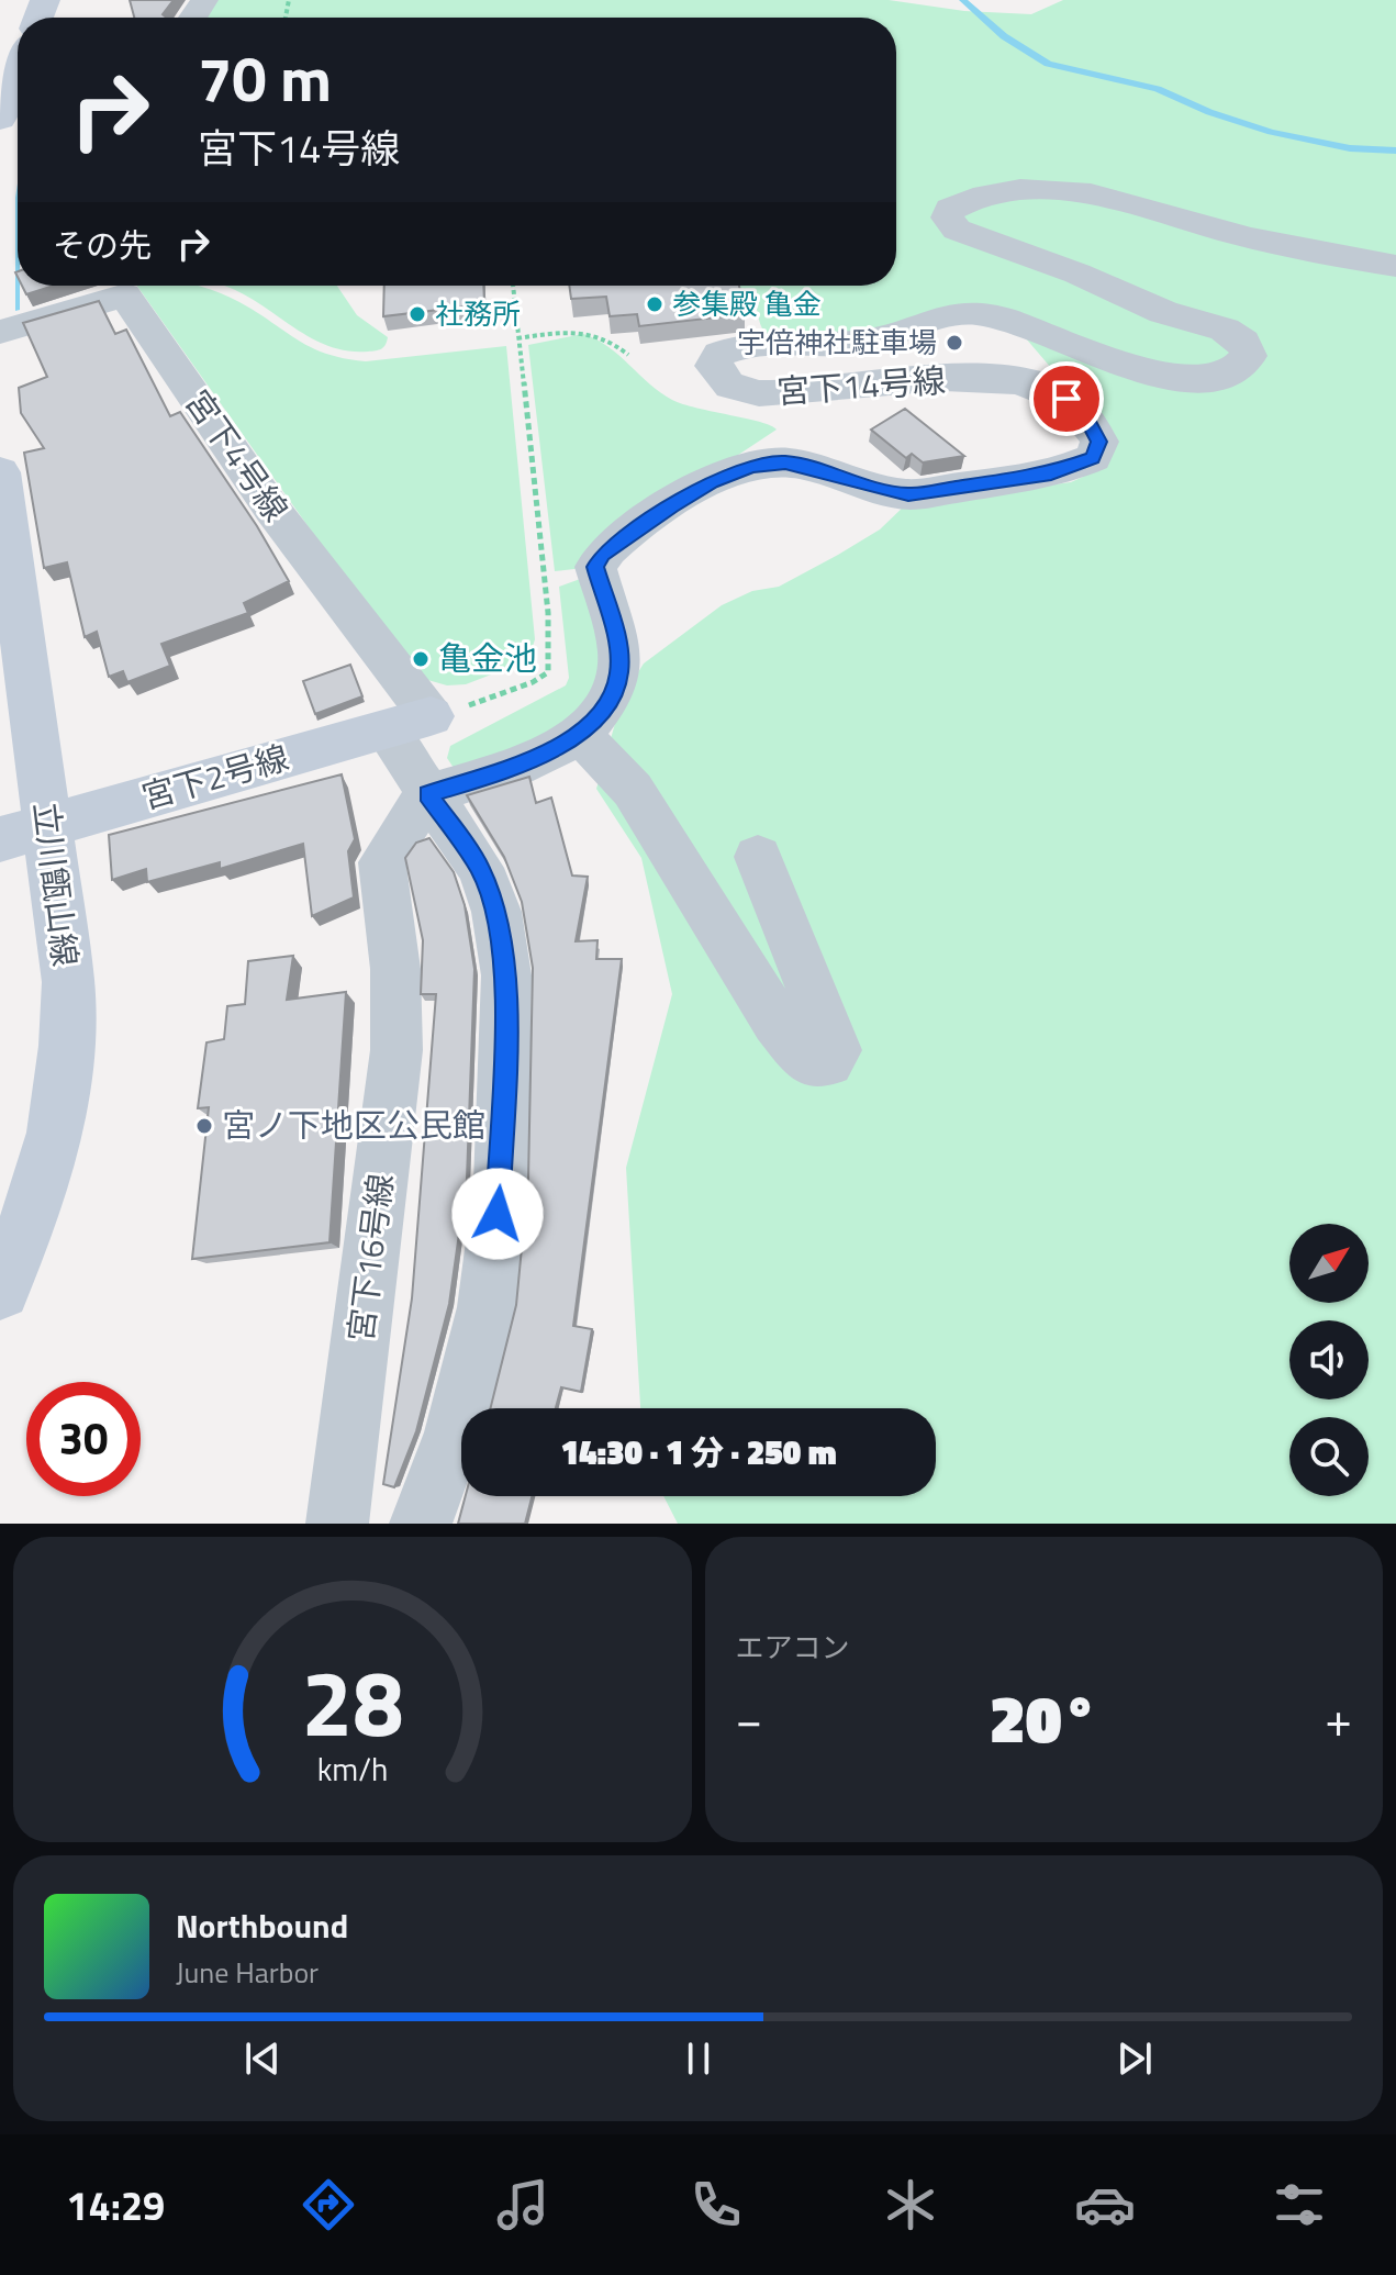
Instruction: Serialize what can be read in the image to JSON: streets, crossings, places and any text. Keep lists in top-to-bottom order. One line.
{"streets":{"street":["宮下14号線","宮下4号線","宮下2号線","立川甑山線","宮下16号線"]},"crossings":[["宮下14号線","宮下4号線"],["宮下14号線","宮下16号線"],["宮下4号線","宮下2号線"],["宮下4号線","宮下16号線"],["宮下2号線","立川甑山線"]],"places":["参集殿 亀金","社務所","宇倍神社駐車場","亀金池","宮ノ下地区公民館"],"north":"top right","page":{"turn":["70 m","宮下14号線"],"then":"その先","limit":"30","trip":"14:30 · 1 分 · 250 m","tile":"エアコン","heat":["−","20°","+"],"song":["Northbound","June Harbor"],"tabs":"14:29","gauge":["28","km/h"]}}
